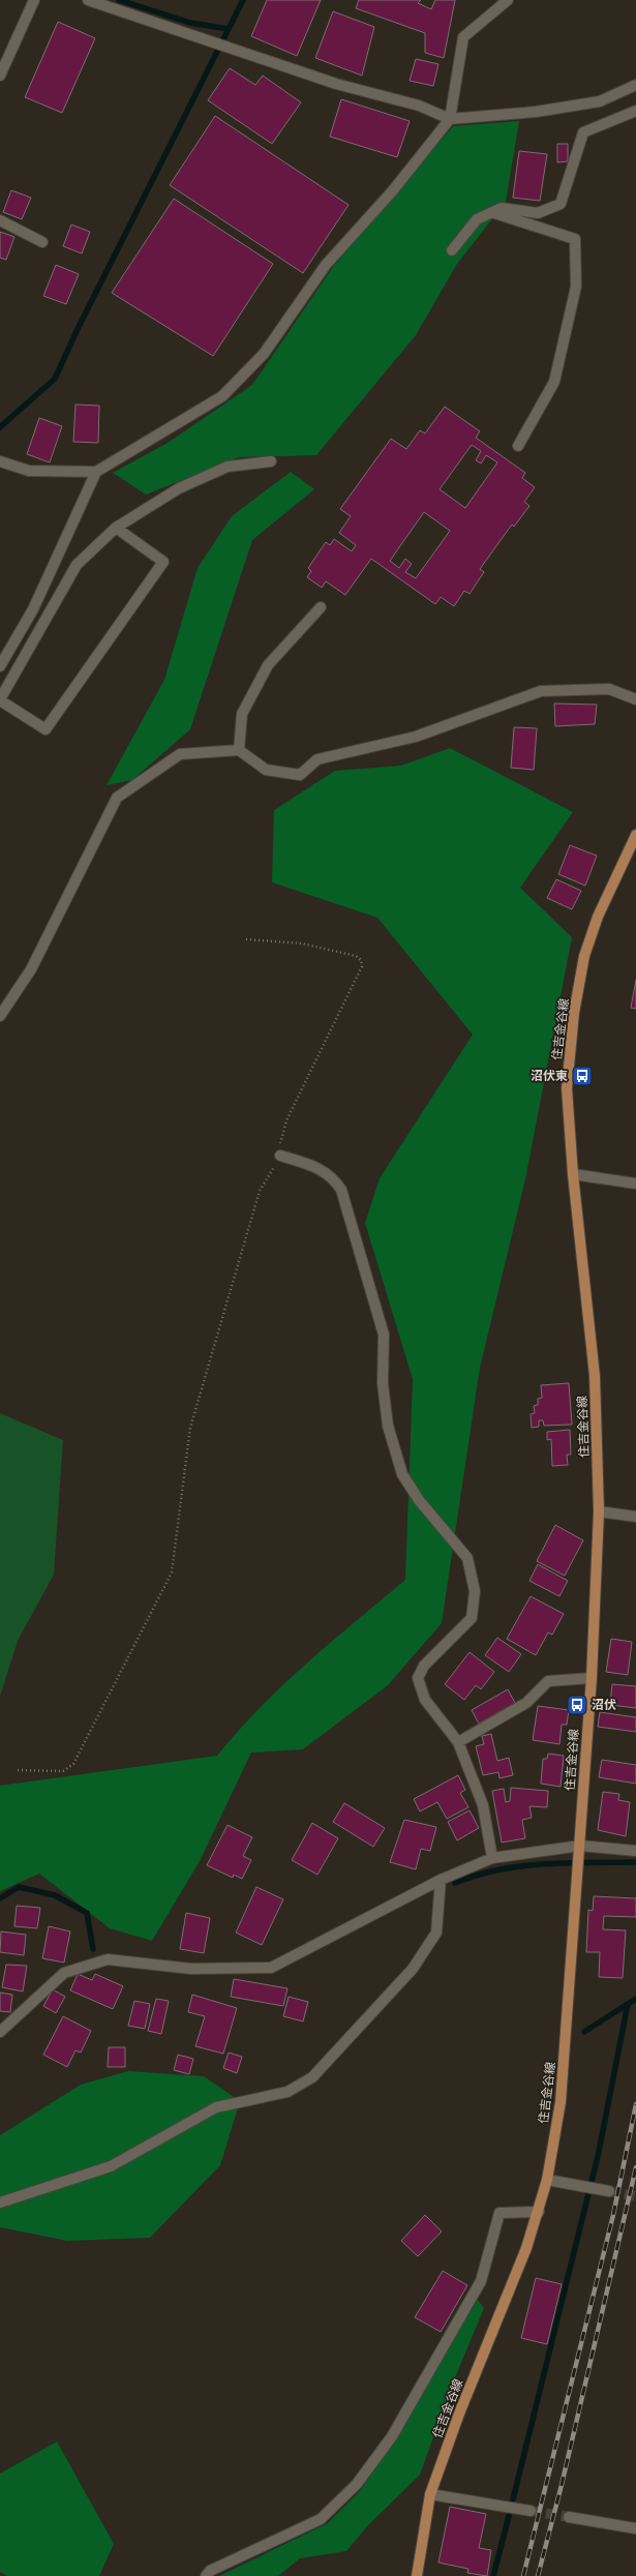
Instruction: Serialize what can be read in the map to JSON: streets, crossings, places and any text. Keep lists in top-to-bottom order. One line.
{"streets":{"main road":["住吉金谷線"]},"places":{"bus stop":["沼伏東","沼伏"]}}
